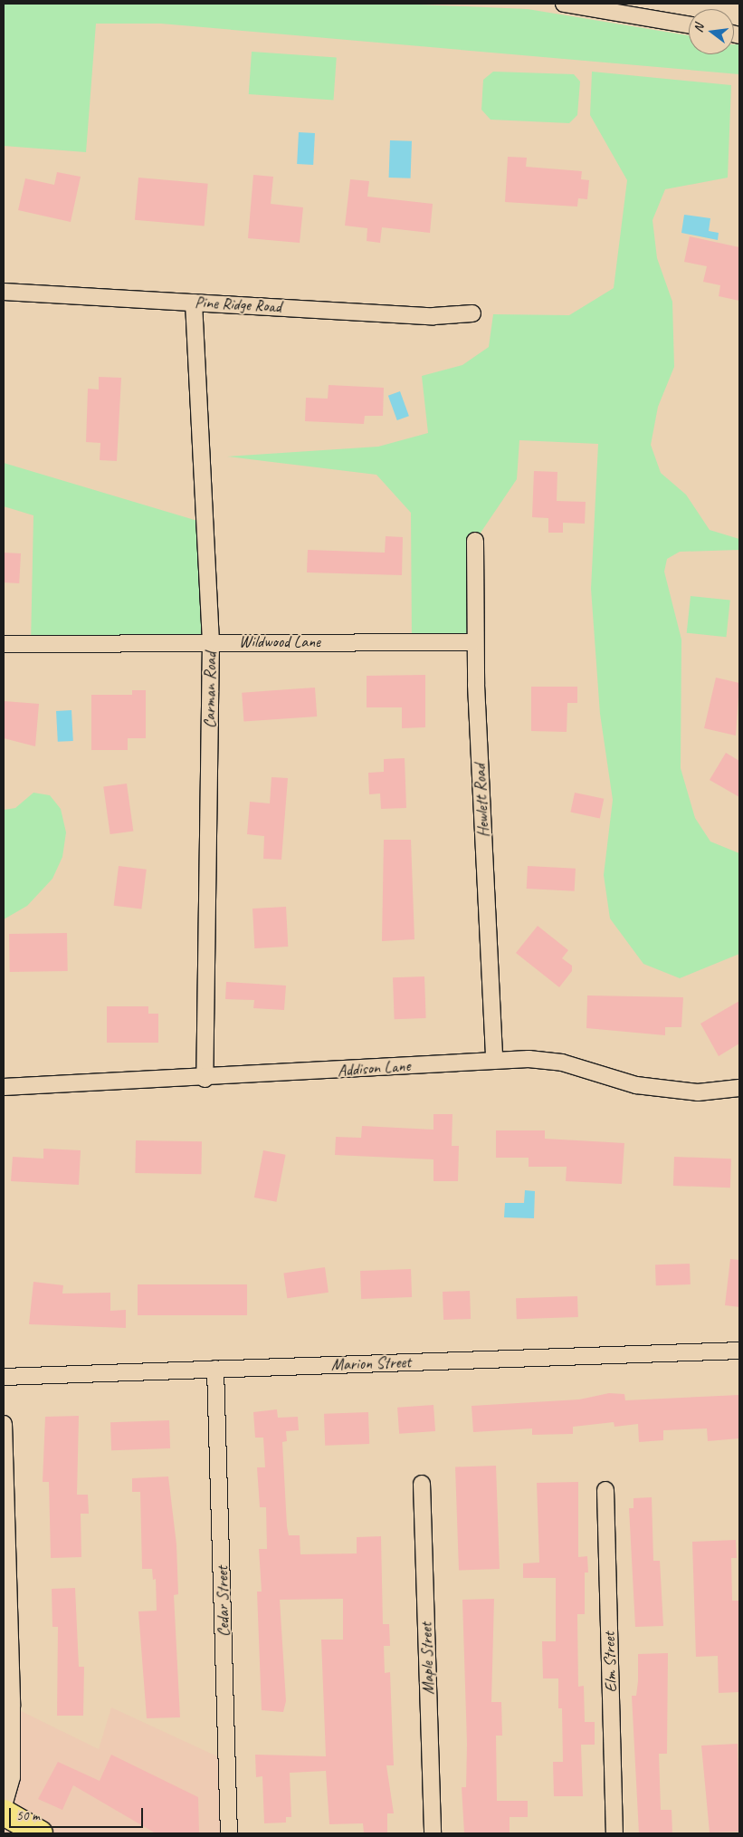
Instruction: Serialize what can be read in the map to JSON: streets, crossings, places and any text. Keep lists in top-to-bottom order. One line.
{"streets":{"street":["Pine Ridge Road","Wildwood Lane","Carman Road","Hewlett Road","Addison Lane","Marion Street","Cedar Street","Maple Street","Elm Street"]},"crossings":[["Pine Ridge Road","Carman Road"],["Wildwood Lane","Carman Road"],["Wildwood Lane","Hewlett Road"],["Carman Road","Addison Lane"],["Hewlett Road","Addison Lane"],["Marion Street","Cedar Street"]],"scale_bar":"50 m","north":"left"}
